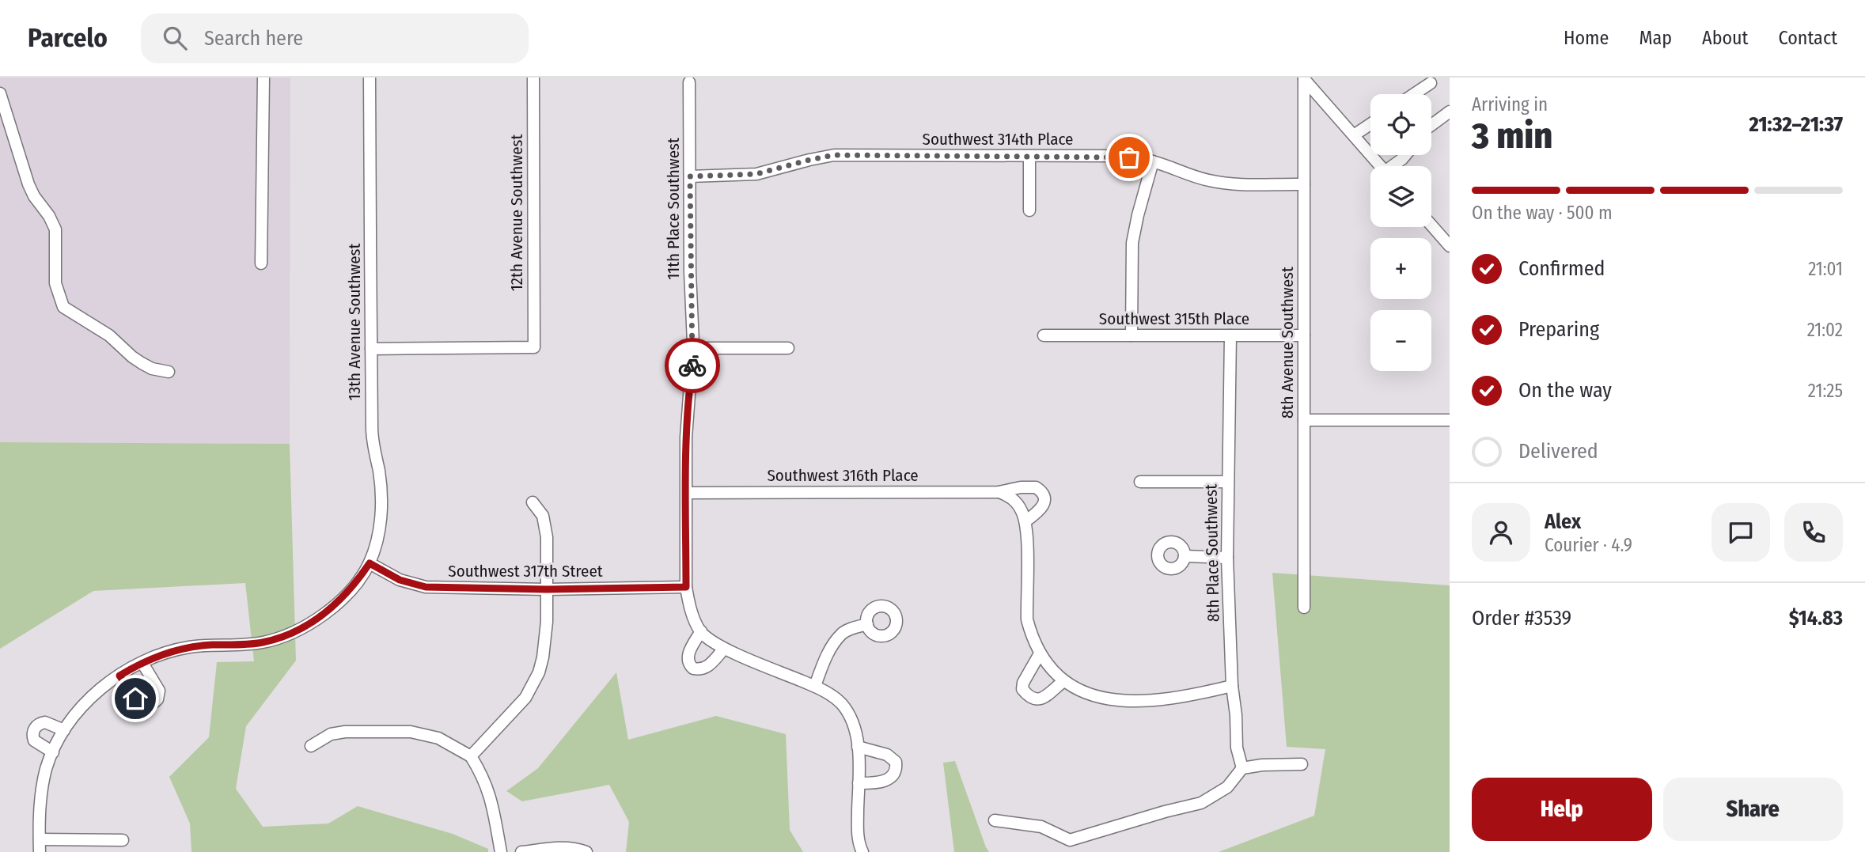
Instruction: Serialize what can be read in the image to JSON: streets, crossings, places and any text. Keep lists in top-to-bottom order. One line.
{"streets":{"street":["Southwest 314th Place","11th Place Southwest","12th Avenue Southwest","Southwest 315th Place","13th Avenue Southwest","8th Avenue Southwest","Southwest 316th Place","8th Place Southwest","Southwest 317th Street"]},"crossings":[["Southwest 314th Place","11th Place Southwest"],["Southwest 314th Place","8th Avenue Southwest"],["11th Place Southwest","Southwest 316th Place"],["11th Place Southwest","Southwest 317th Street"],["12th Avenue Southwest","13th Avenue Southwest"],["Southwest 315th Place","8th Avenue Southwest"],["Southwest 315th Place","8th Place Southwest"],["13th Avenue Southwest","Southwest 317th Street"]],"page":{"header":"Parcelo","search":"Search here","nav":["Home","Map","About","Contact"],"heading":["3 min","Arriving in","21:32–21:37"],"panel":["Alex","Courier · 4.9","Order #3539","$14.83"],"map_buttons":["+","−"],"bar":"On the way · 500 m","list":[["Confirmed","21:01"],["Preparing","21:02"],["On the way","21:25"],"Delivered"],"buttons":["Help","Share"]}}
